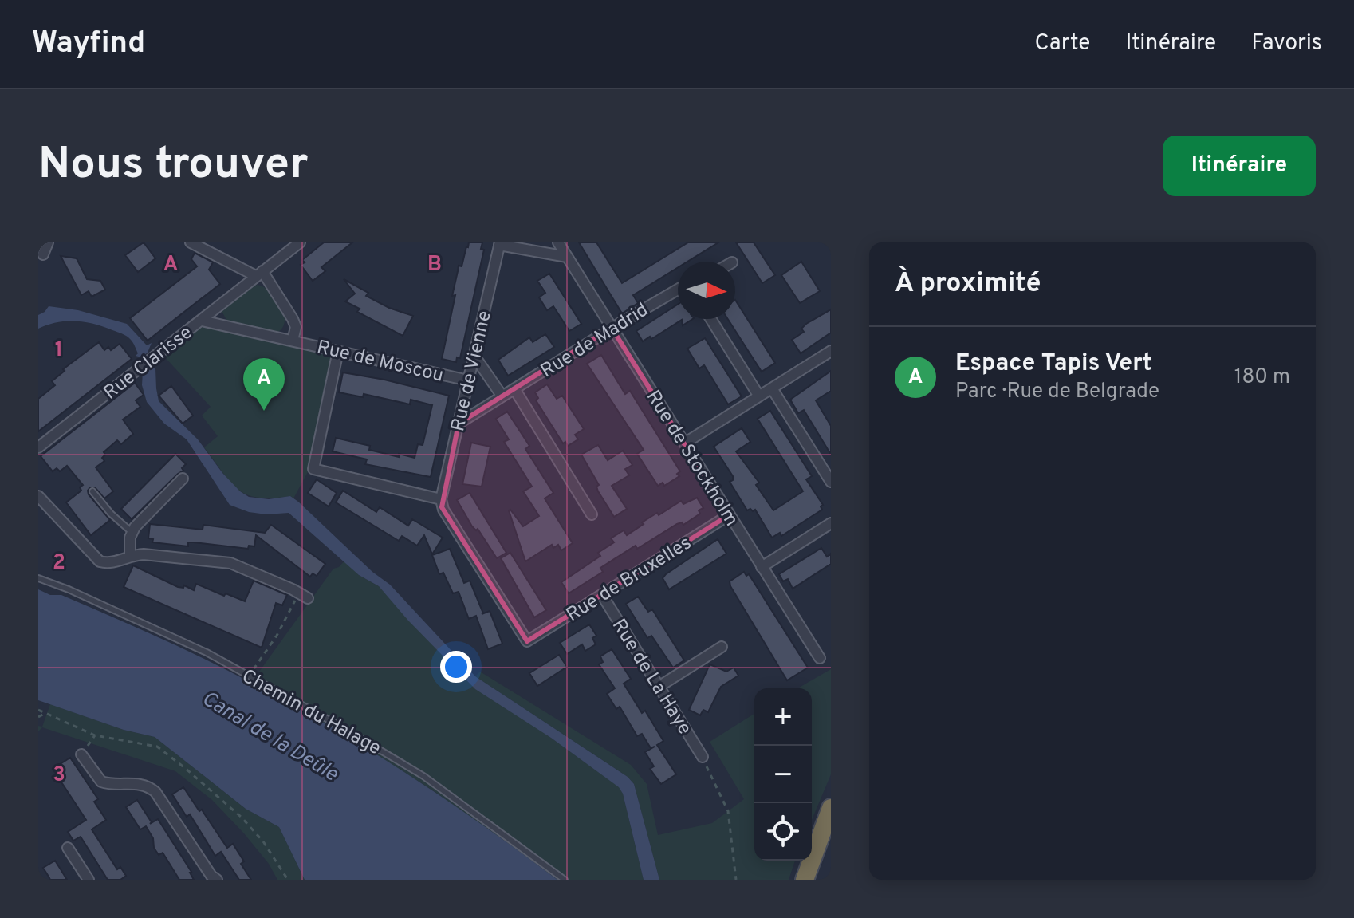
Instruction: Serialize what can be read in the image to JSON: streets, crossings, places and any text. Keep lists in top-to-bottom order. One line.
{"streets":{"street":["Rue de Madrid","Rue de Moscou","Rue Clarisse","Rue de Vienne","Rue de Stockholm","Rue de Bruxelles","Rue de La Haye"],"lane":["Chemin du Halage"]},"crossings":[["Rue de Madrid","Rue de Vienne"],["Rue de Madrid","Rue de Stockholm"],["Rue de Moscou","Rue Clarisse"],["Rue de Moscou","Rue de Vienne"],["Rue de Vienne","Rue de Bruxelles"],["Rue de Stockholm","Rue de Bruxelles"],["Rue de Bruxelles","Rue de La Haye"]],"water":["Canal de la Deûle"],"north":"right","page":{"header":"Wayfind","nav":["Carte","Itinéraire","Favoris"],"buttons":"Itinéraire","title":"Nous trouver","heading":"À proximité","list":[{"mark":"A","name":"Espace Tapis Vert","note":"Parc · Rue de Belgrade","value":"180 m"}],"pins":"A","map_buttons":["+","−"]},"grid":{"columns":["A","B"],"rows":["1","2","3"]}}
